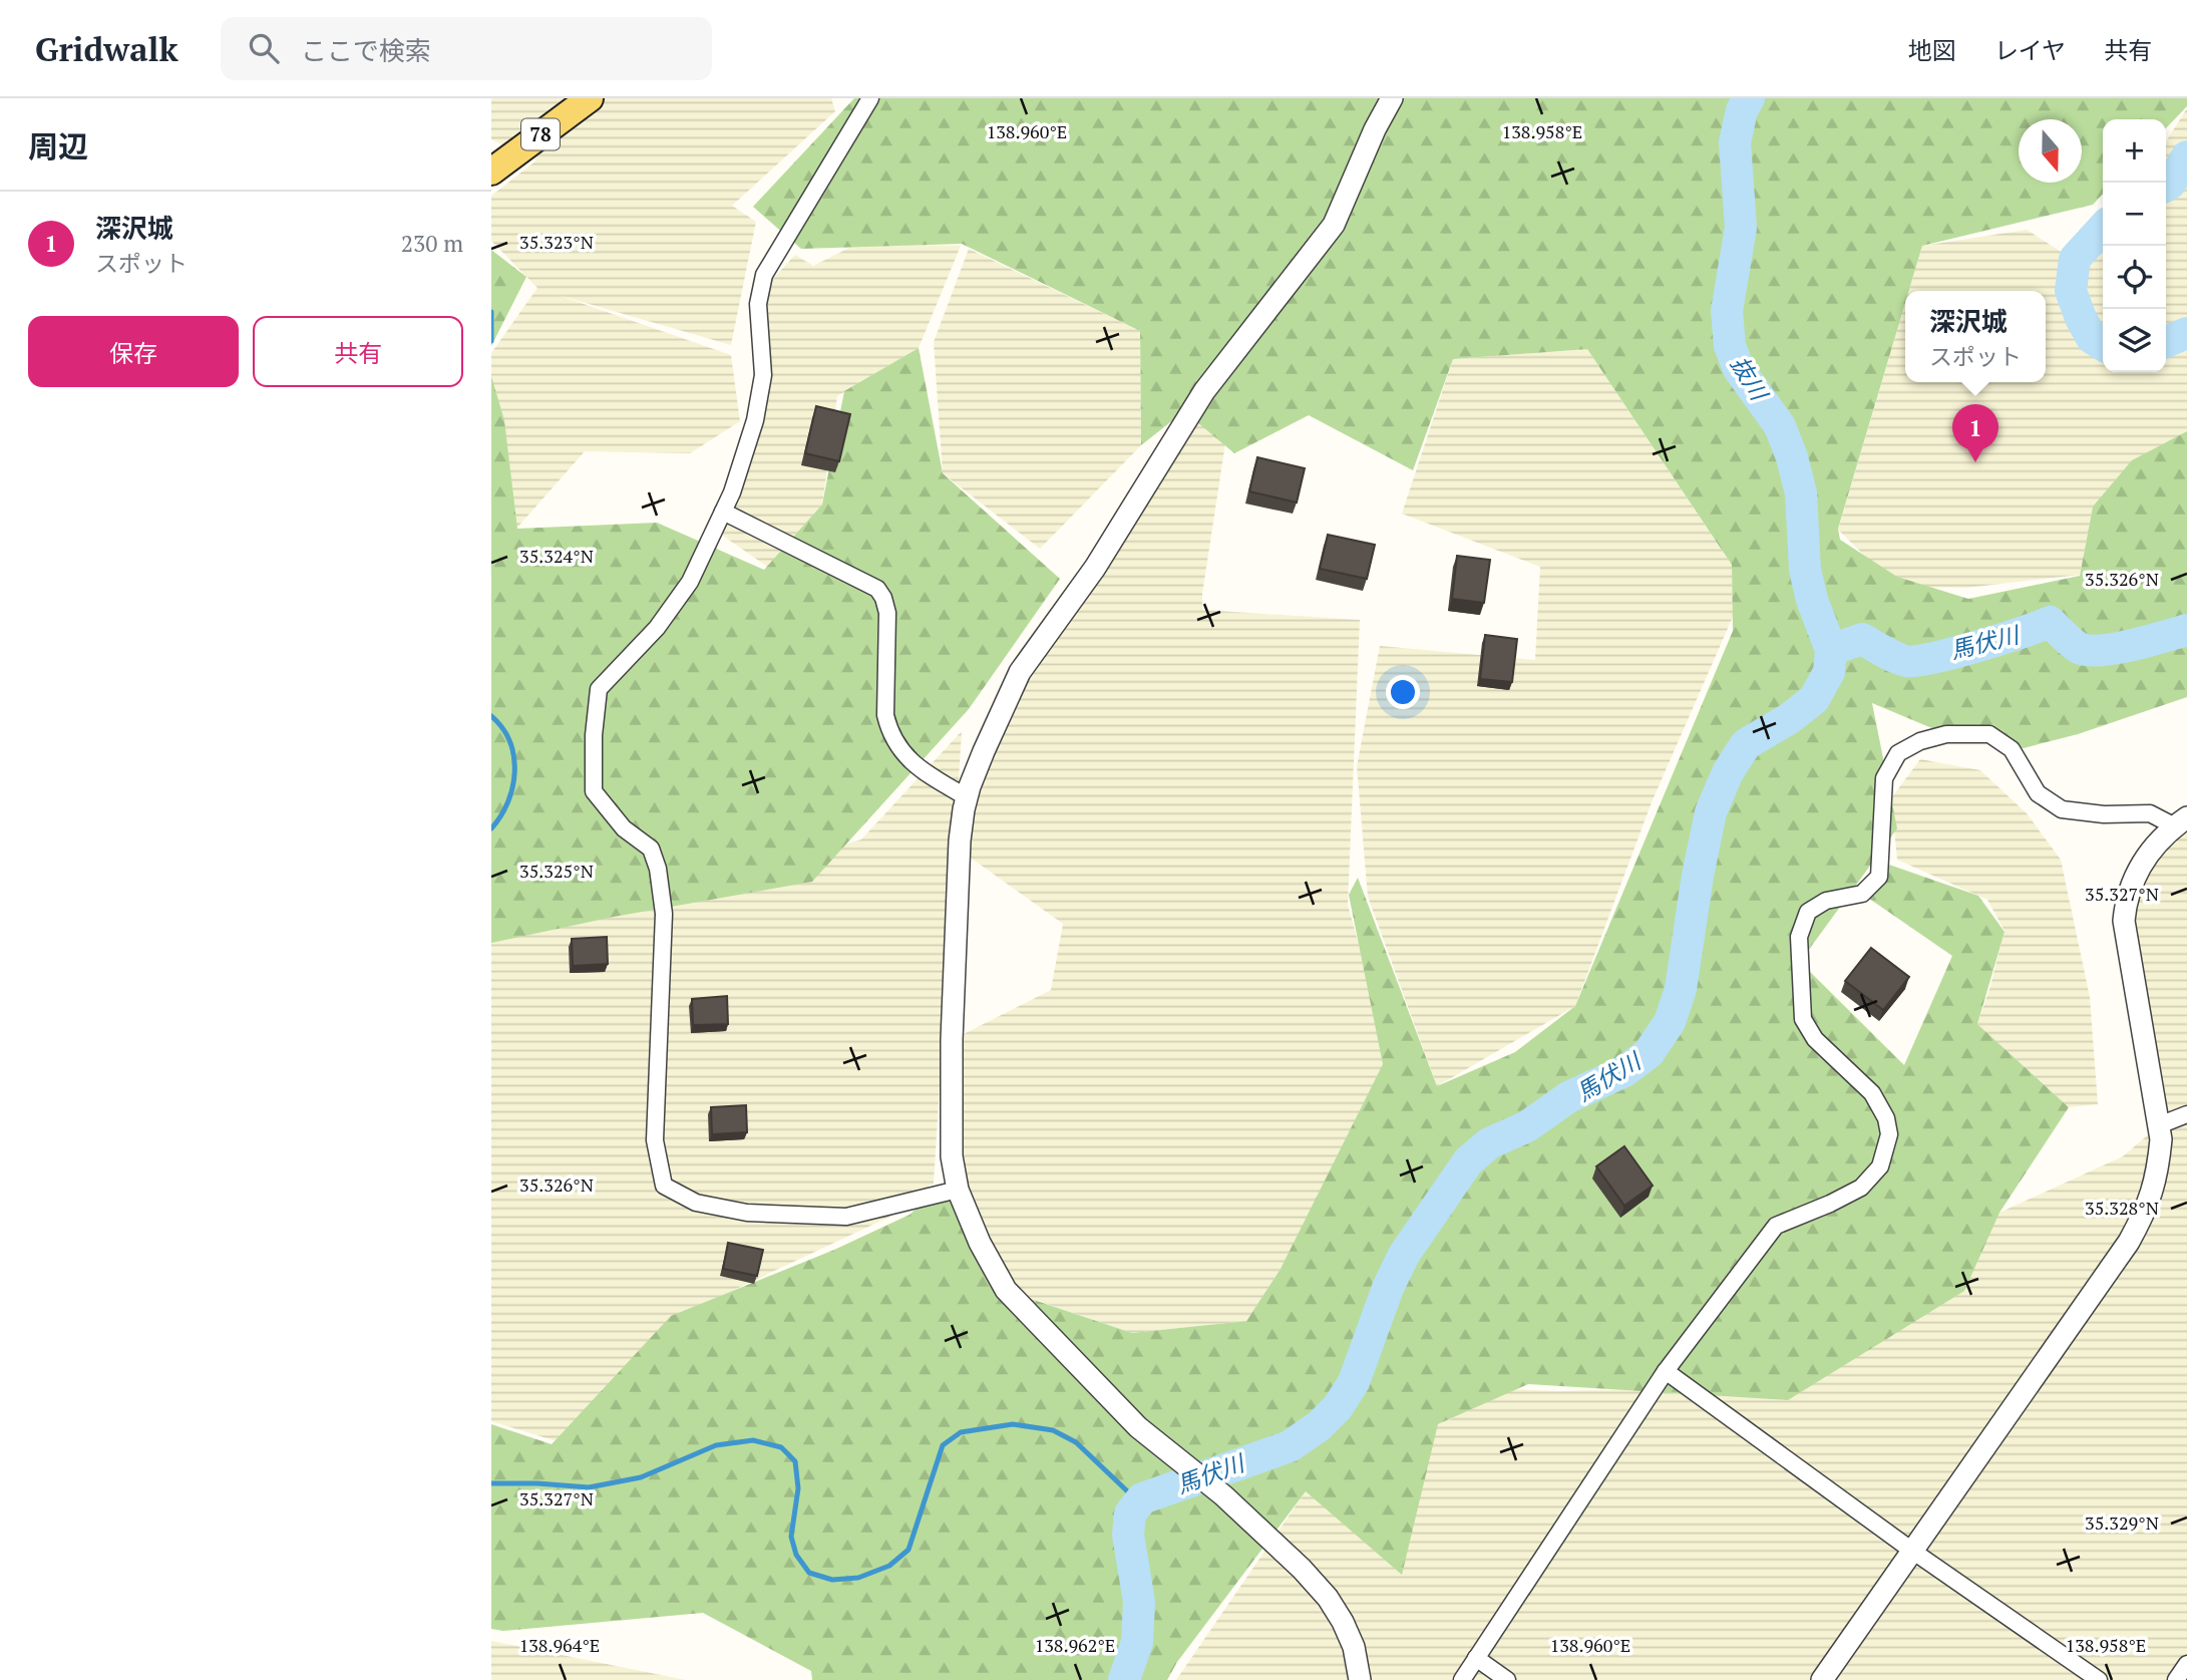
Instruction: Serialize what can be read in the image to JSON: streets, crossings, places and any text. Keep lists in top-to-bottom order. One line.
{"streets":{"main road":["78"]},"water":["抜川","馬伏川"],"north":"bottom","page":{"header":"Gridwalk","search":"ここで検索","nav":["地図","レイヤ","共有"],"heading":"周辺","map_buttons":["+","−"],"list":[{"mark":"1","name":"深沢城","note":"スポット","value":"230 m"}],"popup":["深沢城","スポット"],"buttons":["保存","共有"],"pins":"1"},"coordinates":["138.958°E","138.960°E","35.323°N","35.324°N","35.326°N","35.325°N","35.327°N","35.328°N","35.329°N","138.964°E","138.962°E"]}
